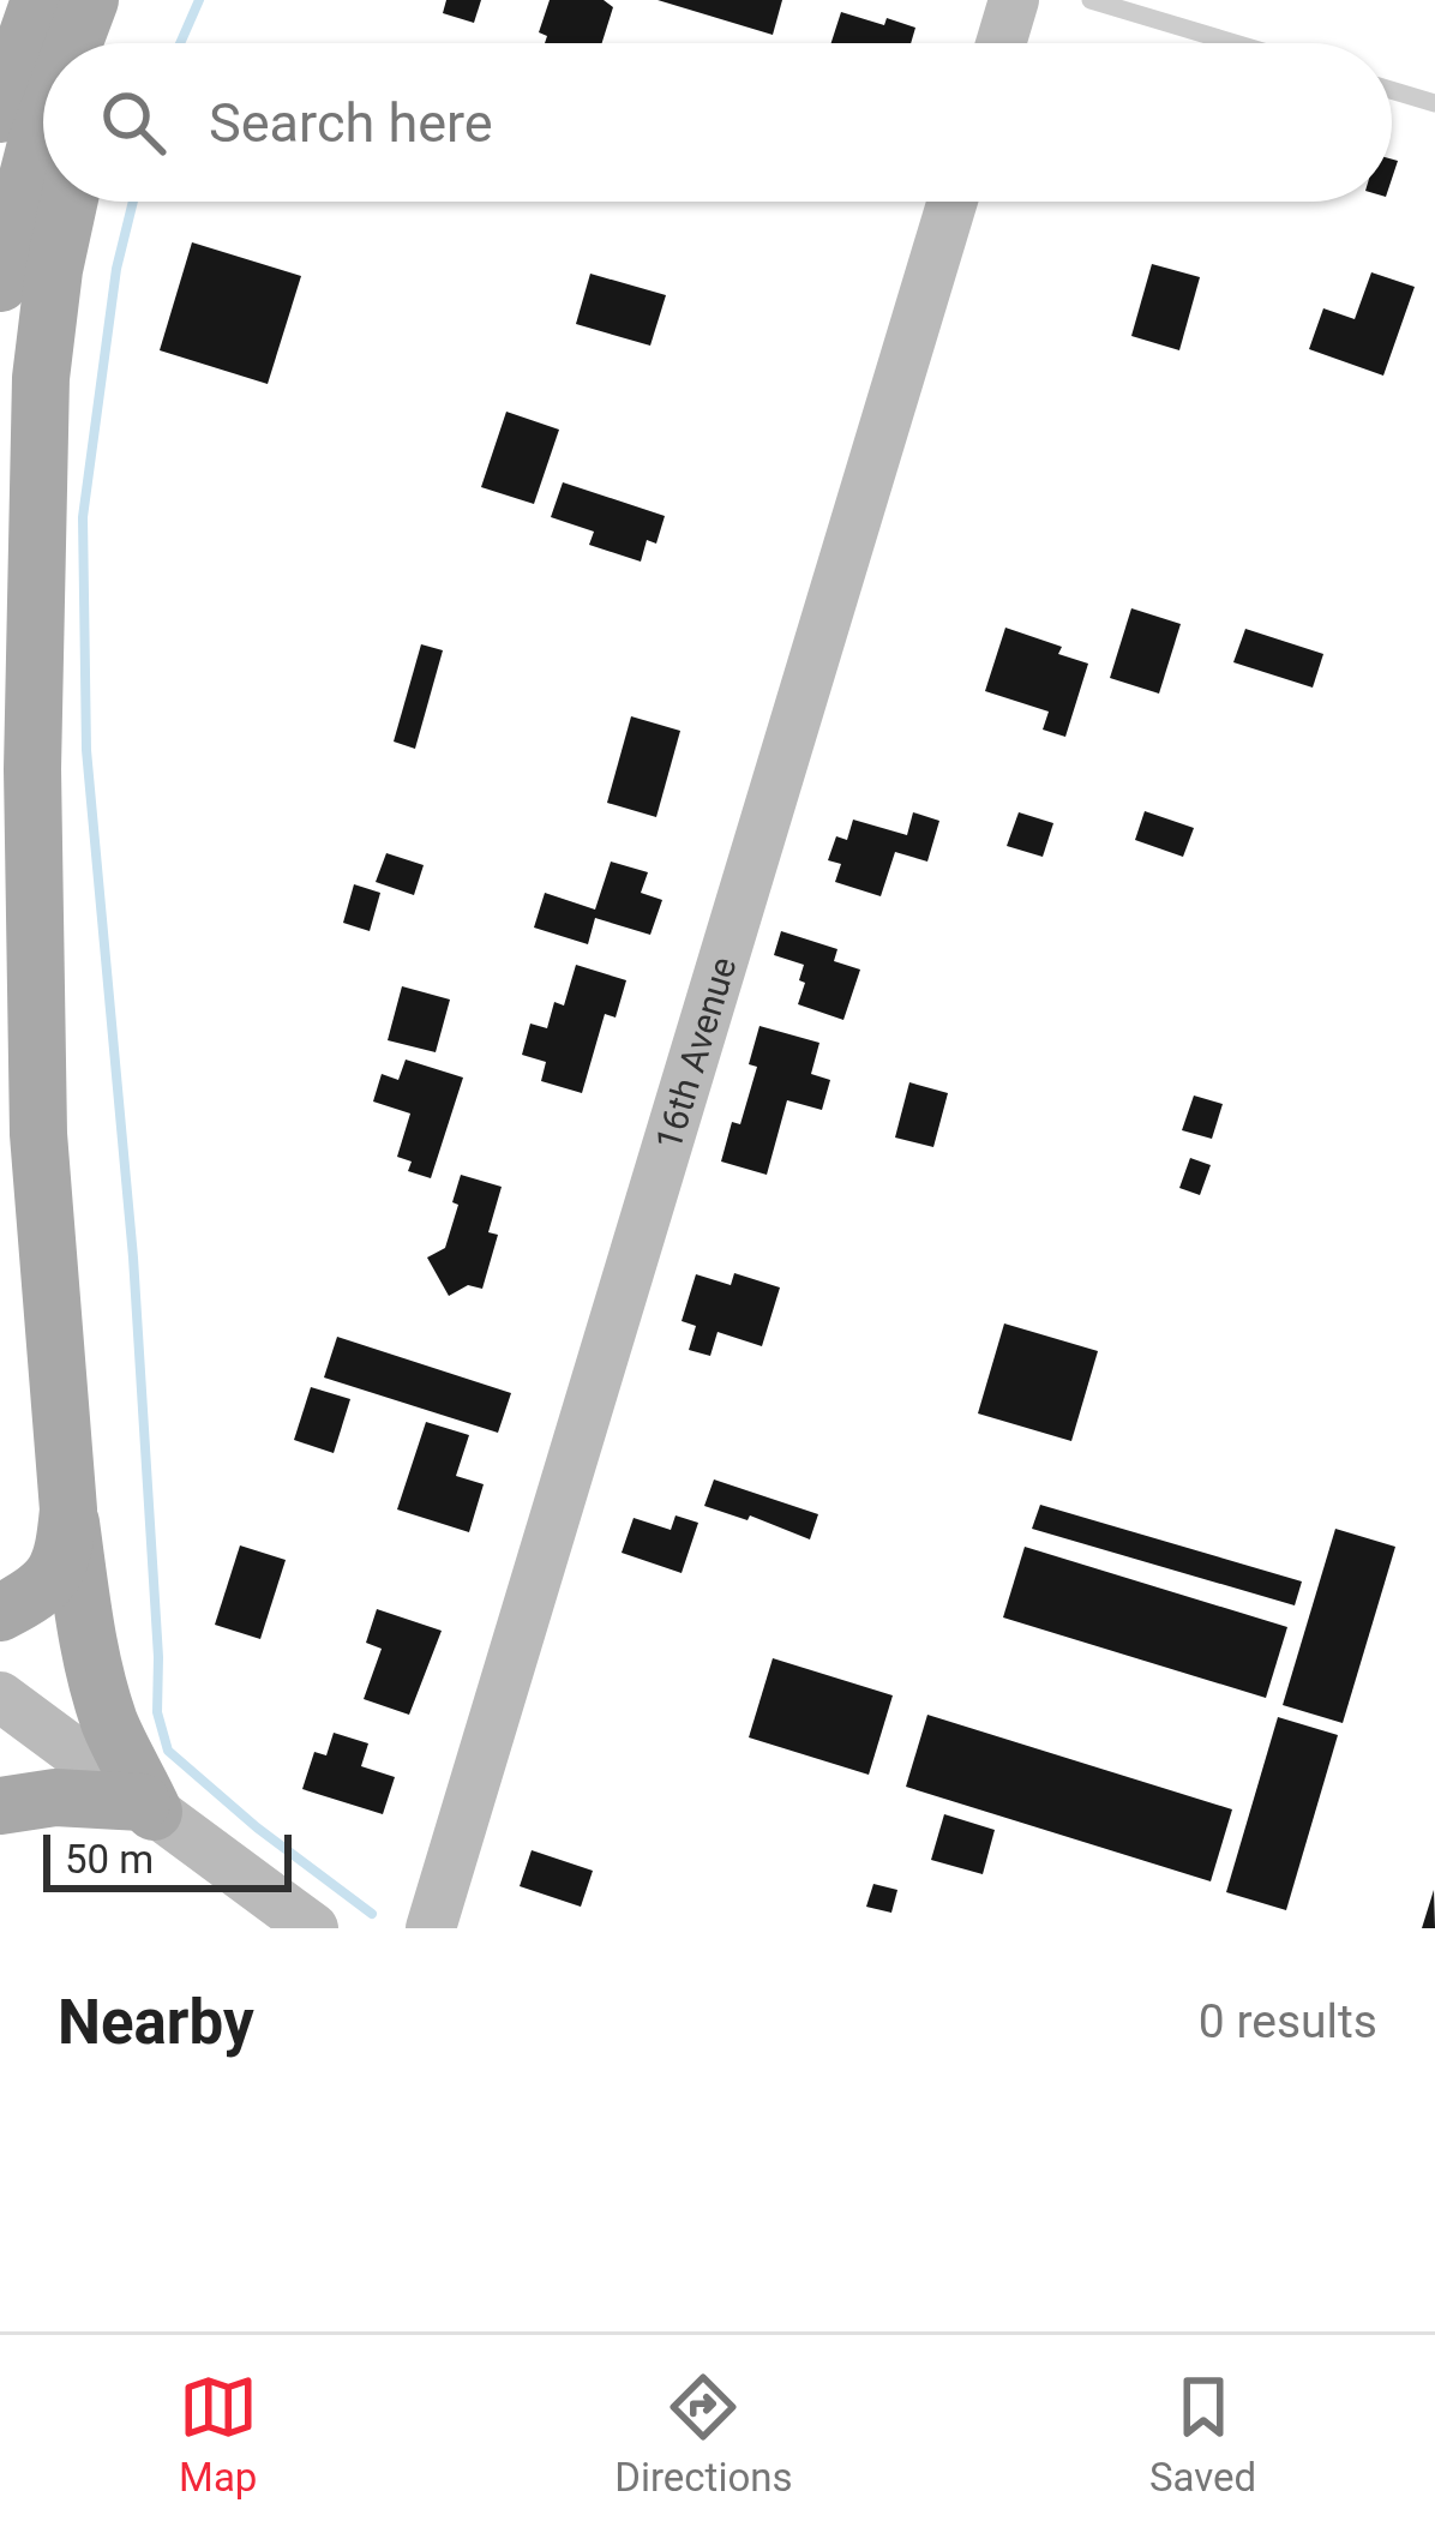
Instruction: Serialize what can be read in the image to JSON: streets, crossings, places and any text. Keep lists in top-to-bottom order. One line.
{"streets":{"street":["16th Avenue"]},"scale_bar":"50 m","page":{"search":"Search here","scale":"50 m","heading":["Nearby","0 results"],"nav":["Map","Directions","Saved"]}}
